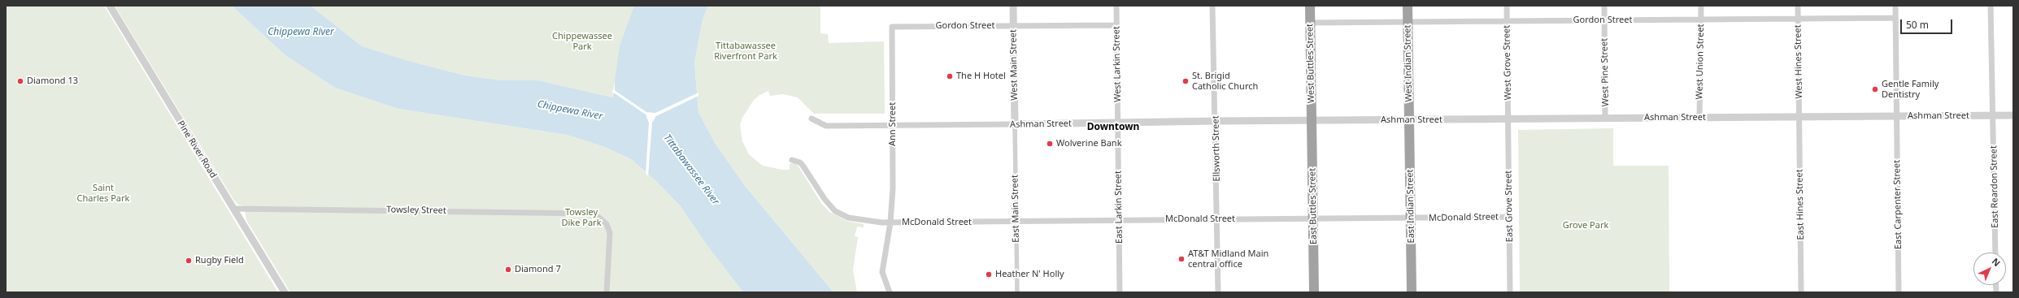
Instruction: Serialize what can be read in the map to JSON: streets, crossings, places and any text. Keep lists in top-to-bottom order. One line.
{"streets":{"highway":["West Buttles Street","West Indian Street","East Buttles Street","East Indian Street"],"street":["Gordon Street","West Union Street","West Hines Street","West Grove Street","West Larkin Street","West Main Street","West Pine Street","Ashman Street","Ann Street","Ellsworth Street","Pine River Road","East Reardon Street","East Hines Street","East Carpenter Street","East Grove Street","East Larkin Street","East Main Street","Towsley Street","McDonald Street"]},"crossings":[["Gordon Street","West Union Street"],["Gordon Street","West Hines Street"],["Gordon Street","West Grove Street"],["Gordon Street","West Buttles Street"],["Gordon Street","West Indian Street"],["Gordon Street","West Larkin Street"],["Gordon Street","West Main Street"],["Gordon Street","West Pine Street"],["Gordon Street","Ann Street"],["Gordon Street","East Carpenter Street"],["West Union Street","Ashman Street"],["West Hines Street","Ashman Street"],["West Hines Street","East Hines Street"],["West Grove Street","Ashman Street"],["West Grove Street","East Grove Street"],["West Buttles Street","Ashman Street"],["West Buttles Street","East Buttles Street"],["West Indian Street","Ashman Street"],["West Indian Street","East Indian Street"],["West Larkin Street","Ashman Street"],["West Larkin Street","East Larkin Street"],["West Main Street","Ashman Street"],["West Main Street","East Main Street"],["West Pine Street","Ashman Street"],["Ashman Street","Ann Street"],["Ashman Street","Ellsworth Street"],["Ashman Street","East Reardon Street"],["Ashman Street","East Hines Street"],["Ashman Street","East Carpenter Street"],["Ashman Street","East Buttles Street"],["Ashman Street","East Indian Street"],["Ashman Street","East Grove Street"],["Ashman Street","East Larkin Street"],["Ashman Street","East Main Street"],["Ann Street","McDonald Street"],["Ellsworth Street","McDonald Street"],["Pine River Road","Towsley Street"],["East Buttles Street","McDonald Street"],["East Indian Street","McDonald Street"],["East Grove Street","McDonald Street"],["East Larkin Street","McDonald Street"],["East Main Street","McDonald Street"]],"districts":["Downtown"],"water":["Chippewa River","Tittabawassee River"],"parks":["Chippewassee Park","Tittabawassee Riverfront Park","Saint Charles Park","Towsley Dike Park","Grove Park"],"places":["The H Hotel","Diamond 13","St. Brigid Catholic Church","Gentle Family Dentistry","Wolverine Bank","AT&T Midland Main central office","Rugby Field","Diamond 7","Heather N' Holly"],"scale_bar":"50 m","north":"top right"}
